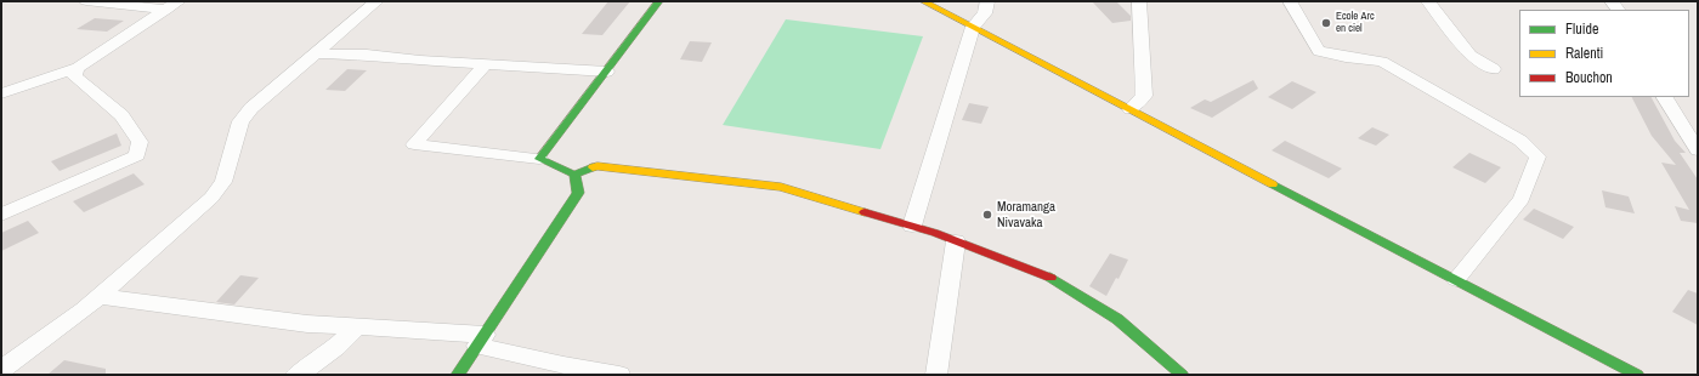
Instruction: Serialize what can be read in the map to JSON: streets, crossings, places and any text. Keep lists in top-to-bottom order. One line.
{"places":["Ecole Arc en ciel","Moramanga Nivavaka"],"legend":["Fluide","Ralenti","Bouchon"]}
